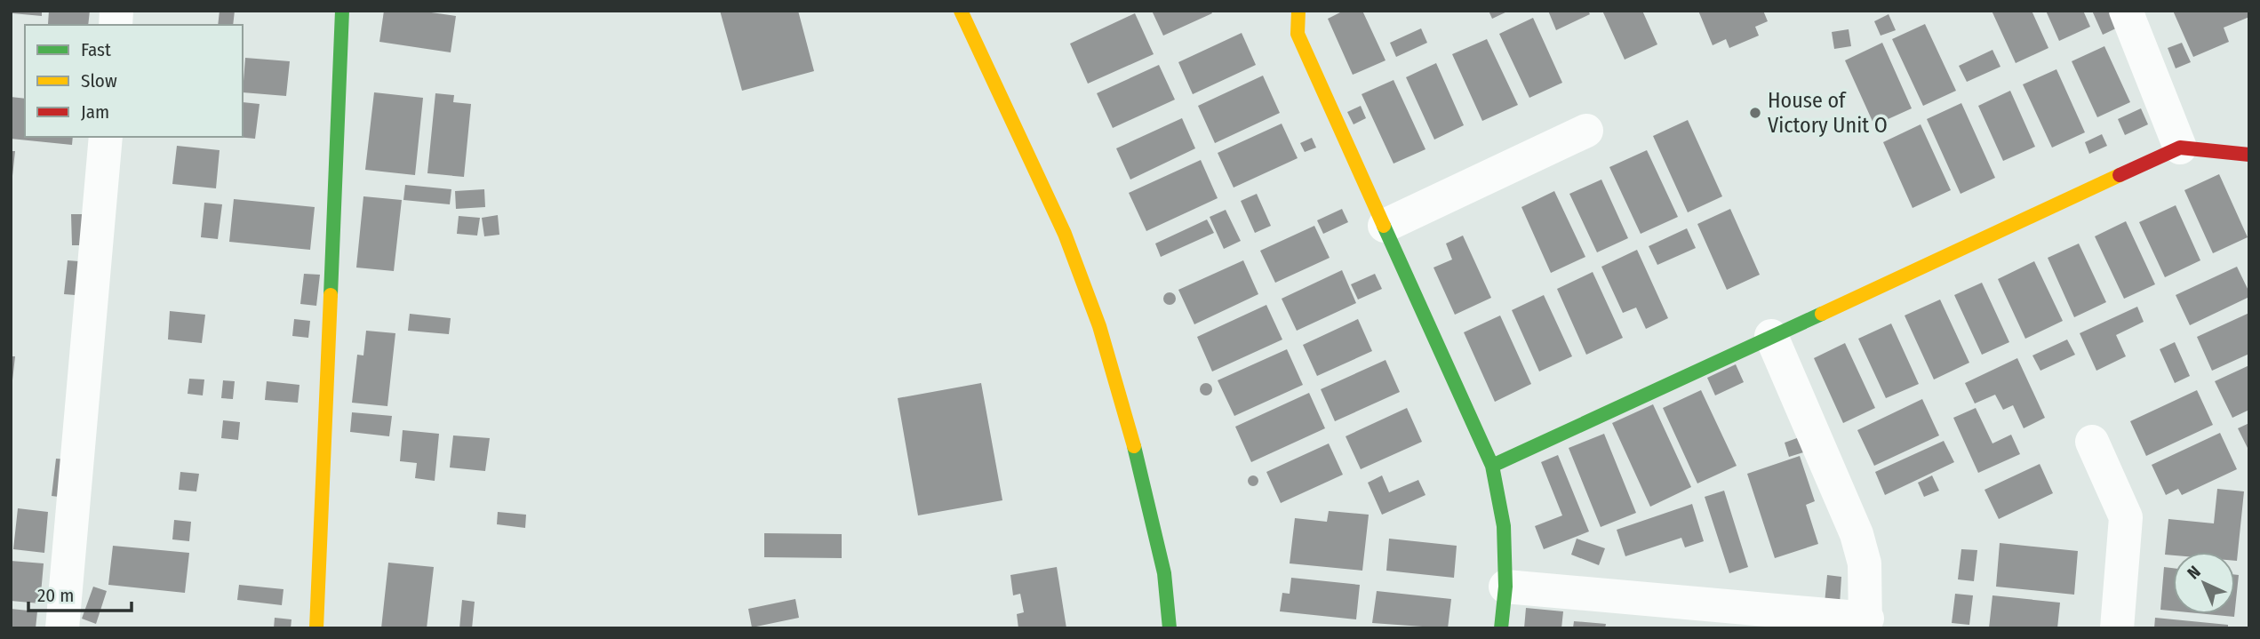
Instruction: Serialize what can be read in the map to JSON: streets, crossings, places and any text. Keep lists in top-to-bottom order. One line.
{"places":["House of Victory Unit O"],"legend":["Fast","Slow","Jam"],"scale_bar":"20 m","north":"top left"}
